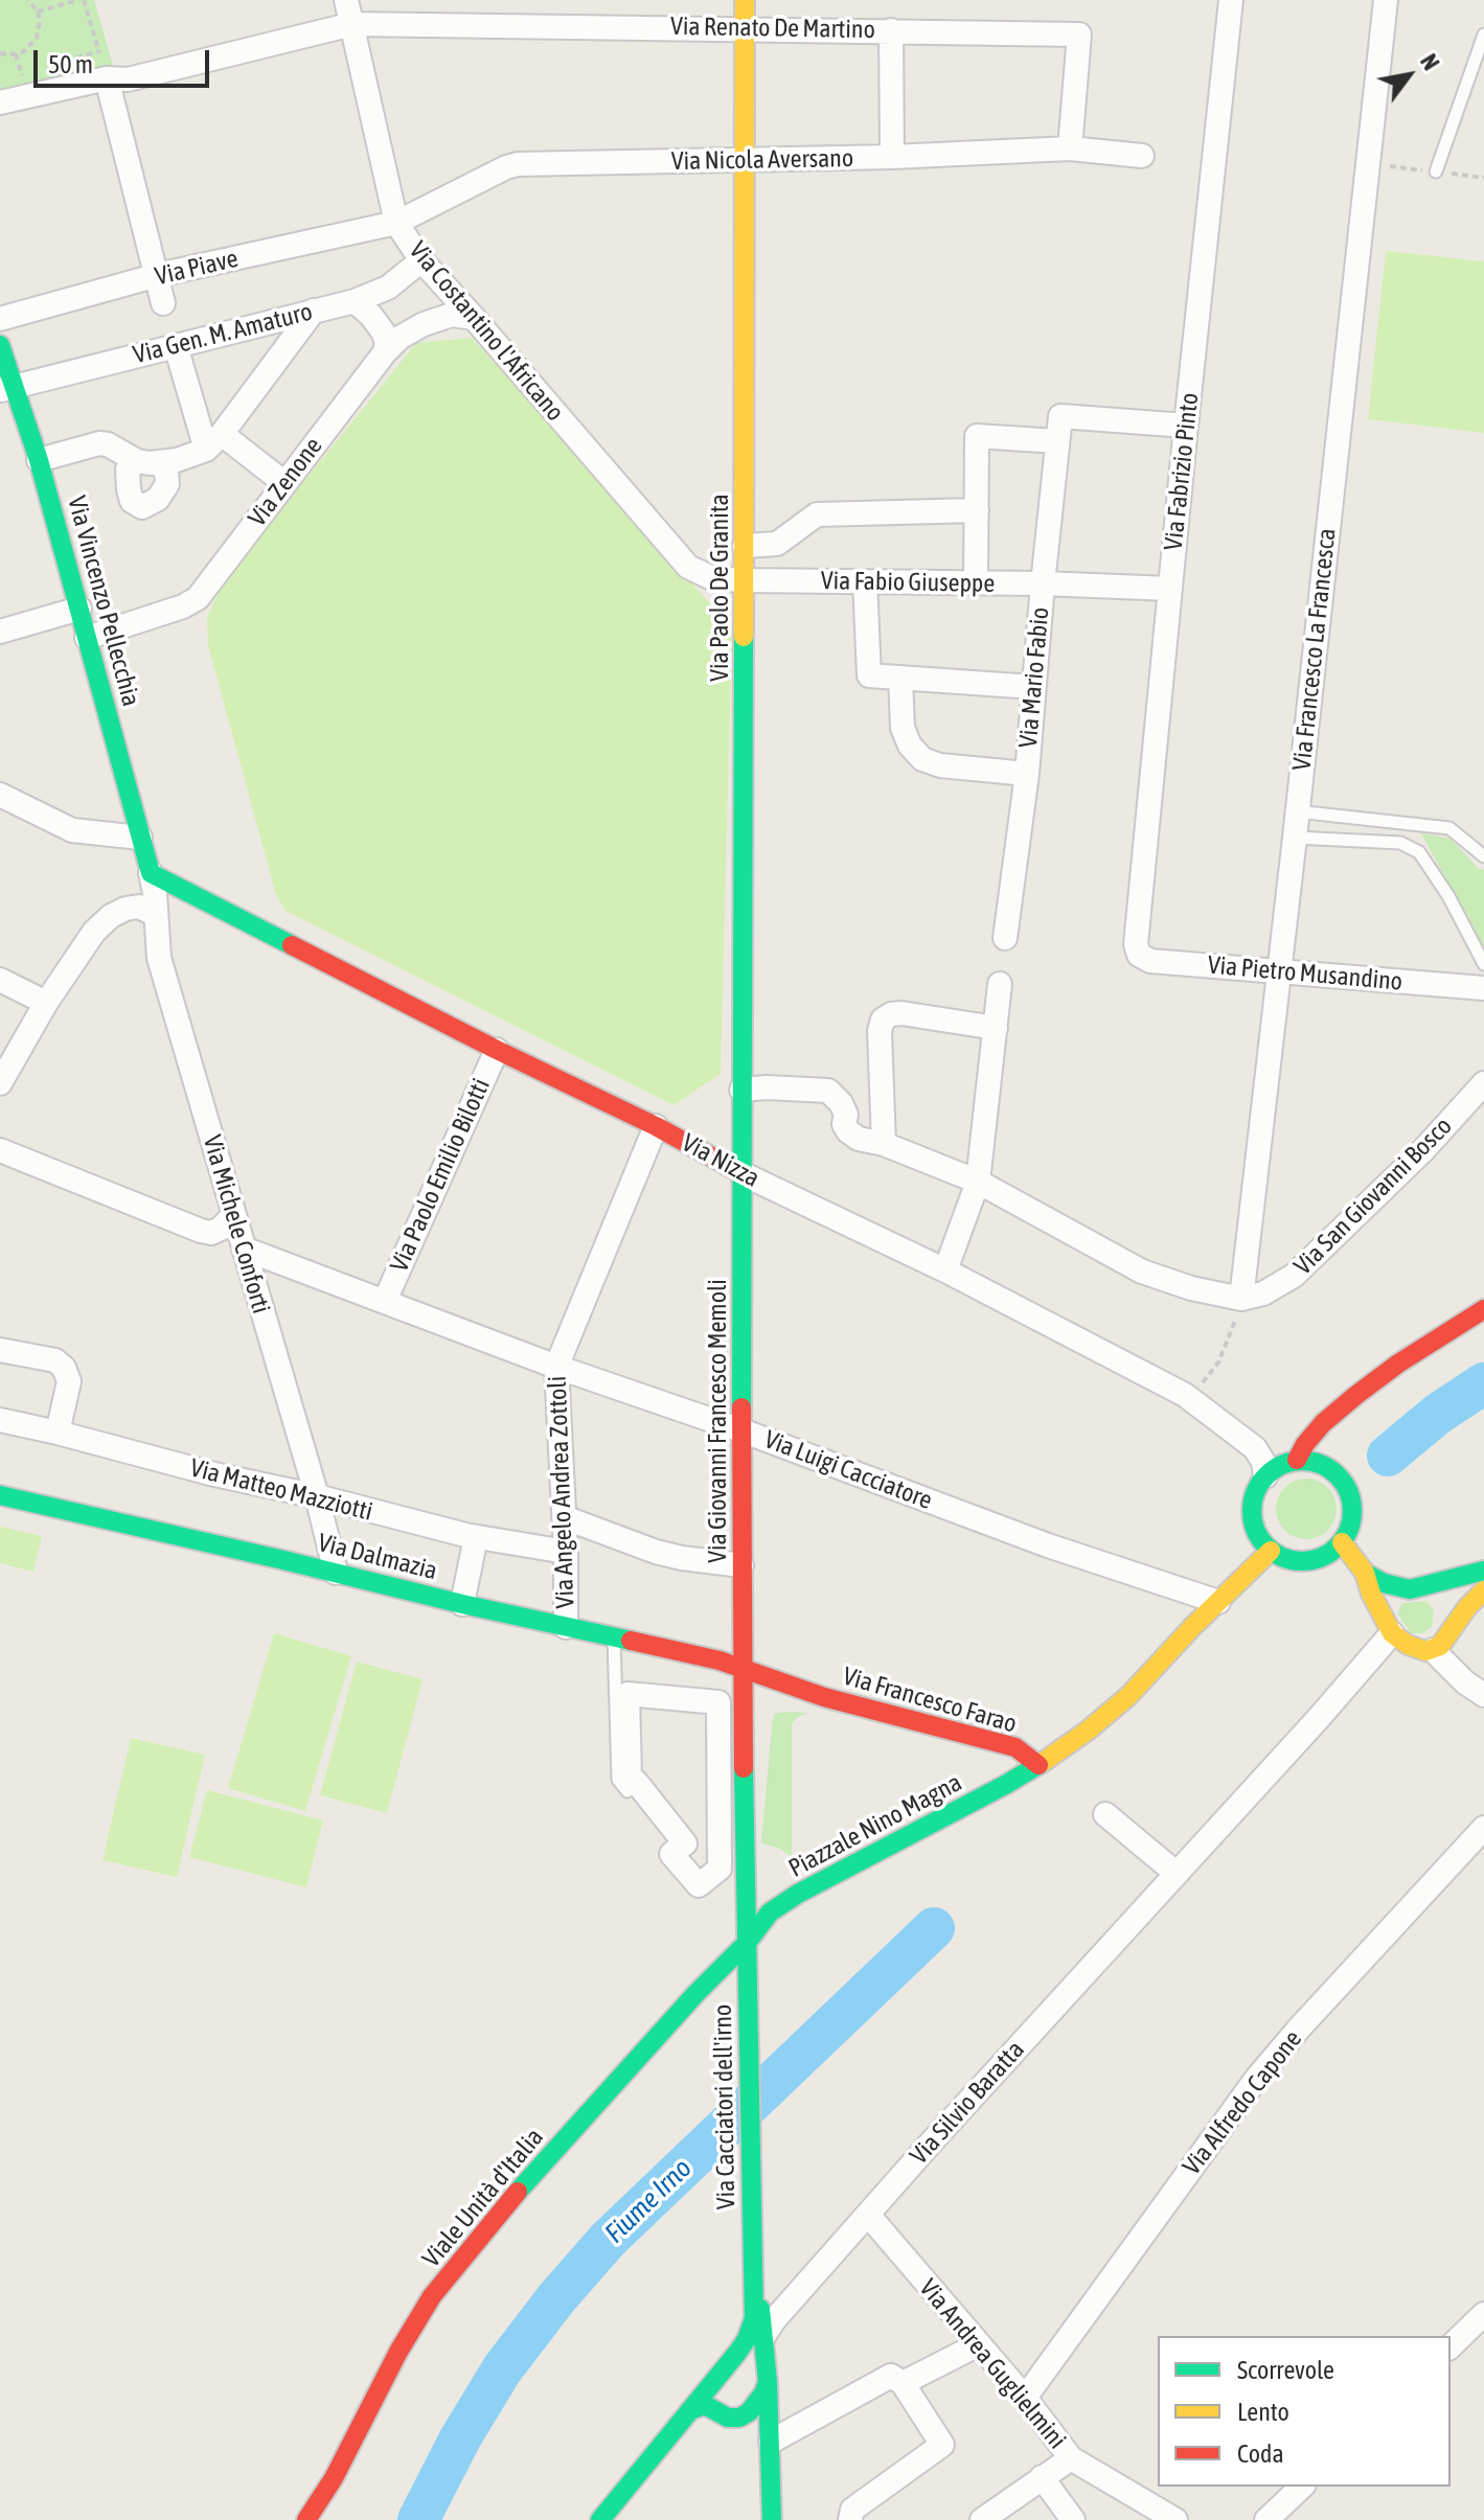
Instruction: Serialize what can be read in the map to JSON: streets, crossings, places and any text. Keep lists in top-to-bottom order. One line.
{"streets":{"main road":["Via Paolo De Granita","Via Vincenzo Pellecchia","Via Nizza","Via Giovanni Francesco Memoli","Via Dalmazia","Via Francesco Farao","Piazzale Nino Magna","Via Silvio Baratta","Via Cacciatori dell'irno","Viale Unità d'Italia"],"street":["Via Renato De Martino","Via Nicola Aversano","Via Piave","Via Costantino l'Africano","Via Gen. M. Amaturo","Via Fabrizio Pinto","Via Zenone","Via Fabio Giuseppe","Via Francesco La Francesca","Via Mario Fabio","Via Pietro Musandino","Via Paolo Emilio Bilotti","Via San Giovanni Bosco","Via Michele Conforti","Via Luigi Cacciatore","Via Matteo Mazziotti","Via Angelo Andrea Zottoli","Via Alfredo Capone","Via Andrea Guglielmini"]},"crossings":[["Via Renato De Martino","Via Nicola Aversano"],["Via Renato De Martino","Via Costantino l'Africano"],["Via Renato De Martino","Via Paolo De Granita"],["Via Nicola Aversano","Via Piave"],["Via Nicola Aversano","Via Costantino l'Africano"],["Via Nicola Aversano","Via Paolo De Granita"],["Via Piave","Via Costantino l'Africano"],["Via Costantino l'Africano","Via Gen. M. Amaturo"],["Via Costantino l'Africano","Via Zenone"],["Via Costantino l'Africano","Via Fabio Giuseppe"],["Via Costantino l'Africano","Via Paolo De Granita"],["Via Gen. M. Amaturo","Via Vincenzo Pellecchia"],["Via Fabrizio Pinto","Via Fabio Giuseppe"],["Via Fabrizio Pinto","Via Mario Fabio"],["Via Fabrizio Pinto","Via Pietro Musandino"],["Via Zenone","Via Vincenzo Pellecchia"],["Via Fabio Giuseppe","Via Paolo De Granita"],["Via Fabio Giuseppe","Via Mario Fabio"],["Via Paolo De Granita","Via Nizza"],["Via Paolo De Granita","Via Giovanni Francesco Memoli"],["Via Vincenzo Pellecchia","Via Nizza"],["Via Vincenzo Pellecchia","Via Michele Conforti"],["Via Francesco La Francesca","Via Pietro Musandino"],["Via Francesco La Francesca","Via San Giovanni Bosco"],["Via Nizza","Via Paolo Emilio Bilotti"],["Via Nizza","Via Michele Conforti"],["Via Nizza","Via Giovanni Francesco Memoli"],["Via Nizza","Via Angelo Andrea Zottoli"],["Via Nizza","Via Francesco Farao"],["Via Paolo Emilio Bilotti","Via Luigi Cacciatore"],["Via Michele Conforti","Via Luigi Cacciatore"],["Via Michele Conforti","Via Matteo Mazziotti"],["Via Michele Conforti","Via Dalmazia"],["Via Giovanni Francesco Memoli","Via Luigi Cacciatore"],["Via Giovanni Francesco Memoli","Via Dalmazia"],["Via Giovanni Francesco Memoli","Via Francesco Farao"],["Via Giovanni Francesco Memoli","Via Cacciatori dell'irno"],["Via Luigi Cacciatore","Via Angelo Andrea Zottoli"],["Via Luigi Cacciatore","Via Francesco Farao"],["Via Matteo Mazziotti","Via Angelo Andrea Zottoli"],["Via Angelo Andrea Zottoli","Via Dalmazia"],["Via Dalmazia","Via Francesco Farao"],["Via Dalmazia","Via Cacciatori dell'irno"],["Via Francesco Farao","Piazzale Nino Magna"],["Via Francesco Farao","Via Cacciatori dell'irno"],["Piazzale Nino Magna","Via Cacciatori dell'irno"],["Piazzale Nino Magna","Viale Unità d'Italia"],["Via Silvio Baratta","Via Cacciatori dell'irno"],["Via Silvio Baratta","Via Andrea Guglielmini"],["Via Alfredo Capone","Via Andrea Guglielmini"],["Via Cacciatori dell'irno","Viale Unità d'Italia"]],"water":["Fiume Irno"],"legend":["Scorrevole","Lento","Coda"],"scale_bar":"50 m","north":"top right"}
